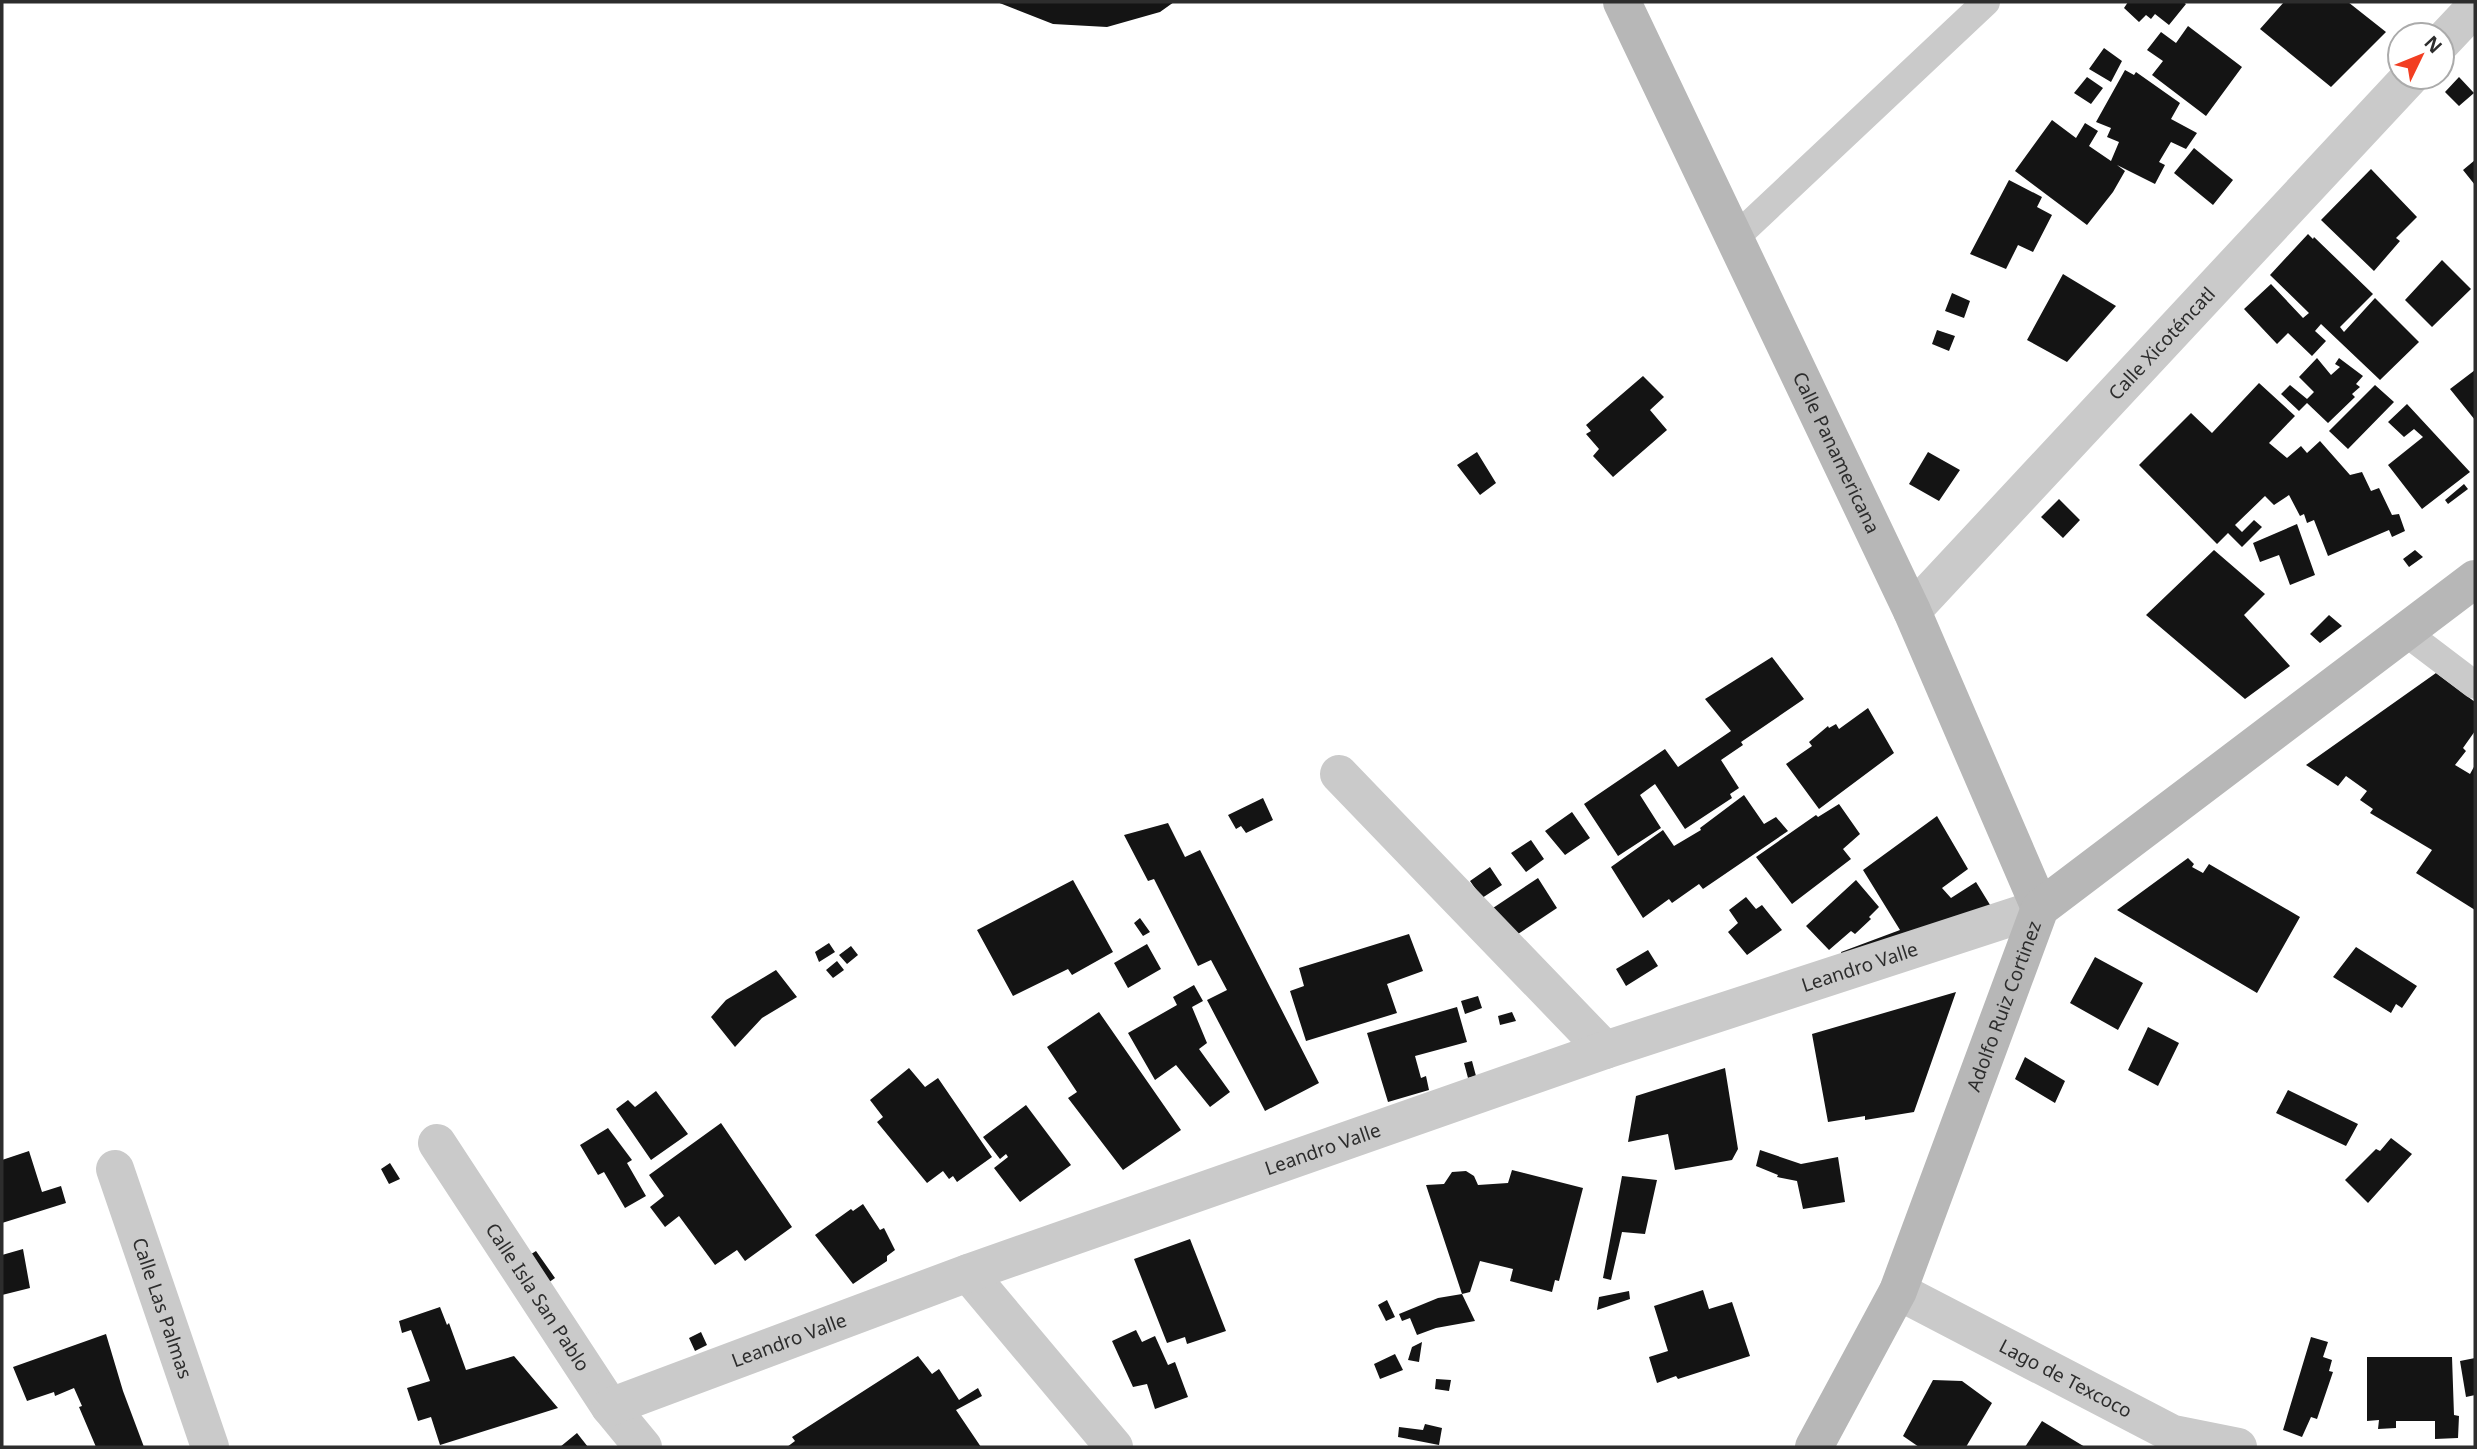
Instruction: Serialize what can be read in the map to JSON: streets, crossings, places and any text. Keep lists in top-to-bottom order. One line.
{"streets":{"main road":["Calle Panamericana","Adolfo Ruiz Cortinez"],"street":["Calle Xicoténcatl","Leandro Valle","Calle Isla San Pablo","Calle Las Palmas","Lago de Texcoco"]},"crossings":[["Calle Xicoténcatl","Calle Panamericana"],["Calle Panamericana","Leandro Valle"],["Calle Panamericana","Adolfo Ruiz Cortinez"],["Leandro Valle","Adolfo Ruiz Cortinez"],["Leandro Valle","Calle Isla San Pablo"],["Adolfo Ruiz Cortinez","Lago de Texcoco"]],"north":"top right"}
